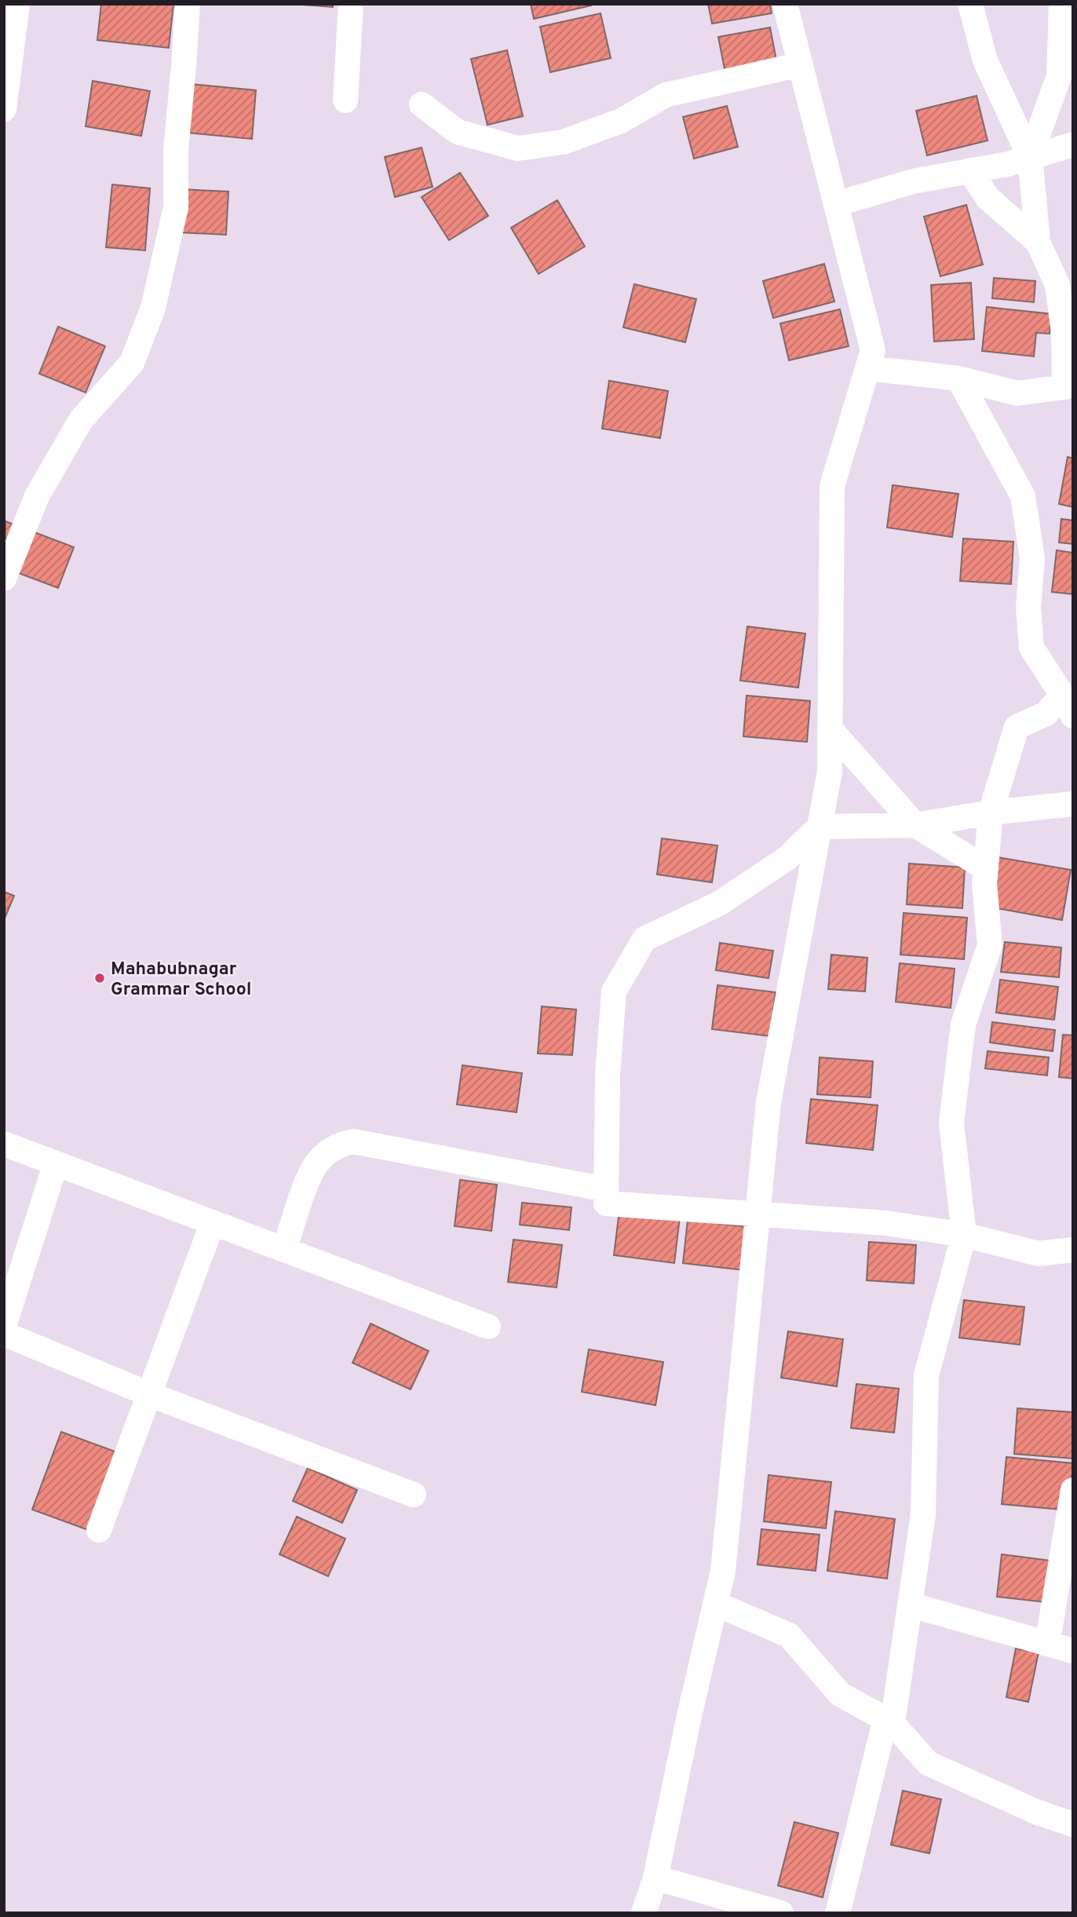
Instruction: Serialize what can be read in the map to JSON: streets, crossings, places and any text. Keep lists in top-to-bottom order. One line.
{"places":["Mahabubnagar Grammar School"]}
